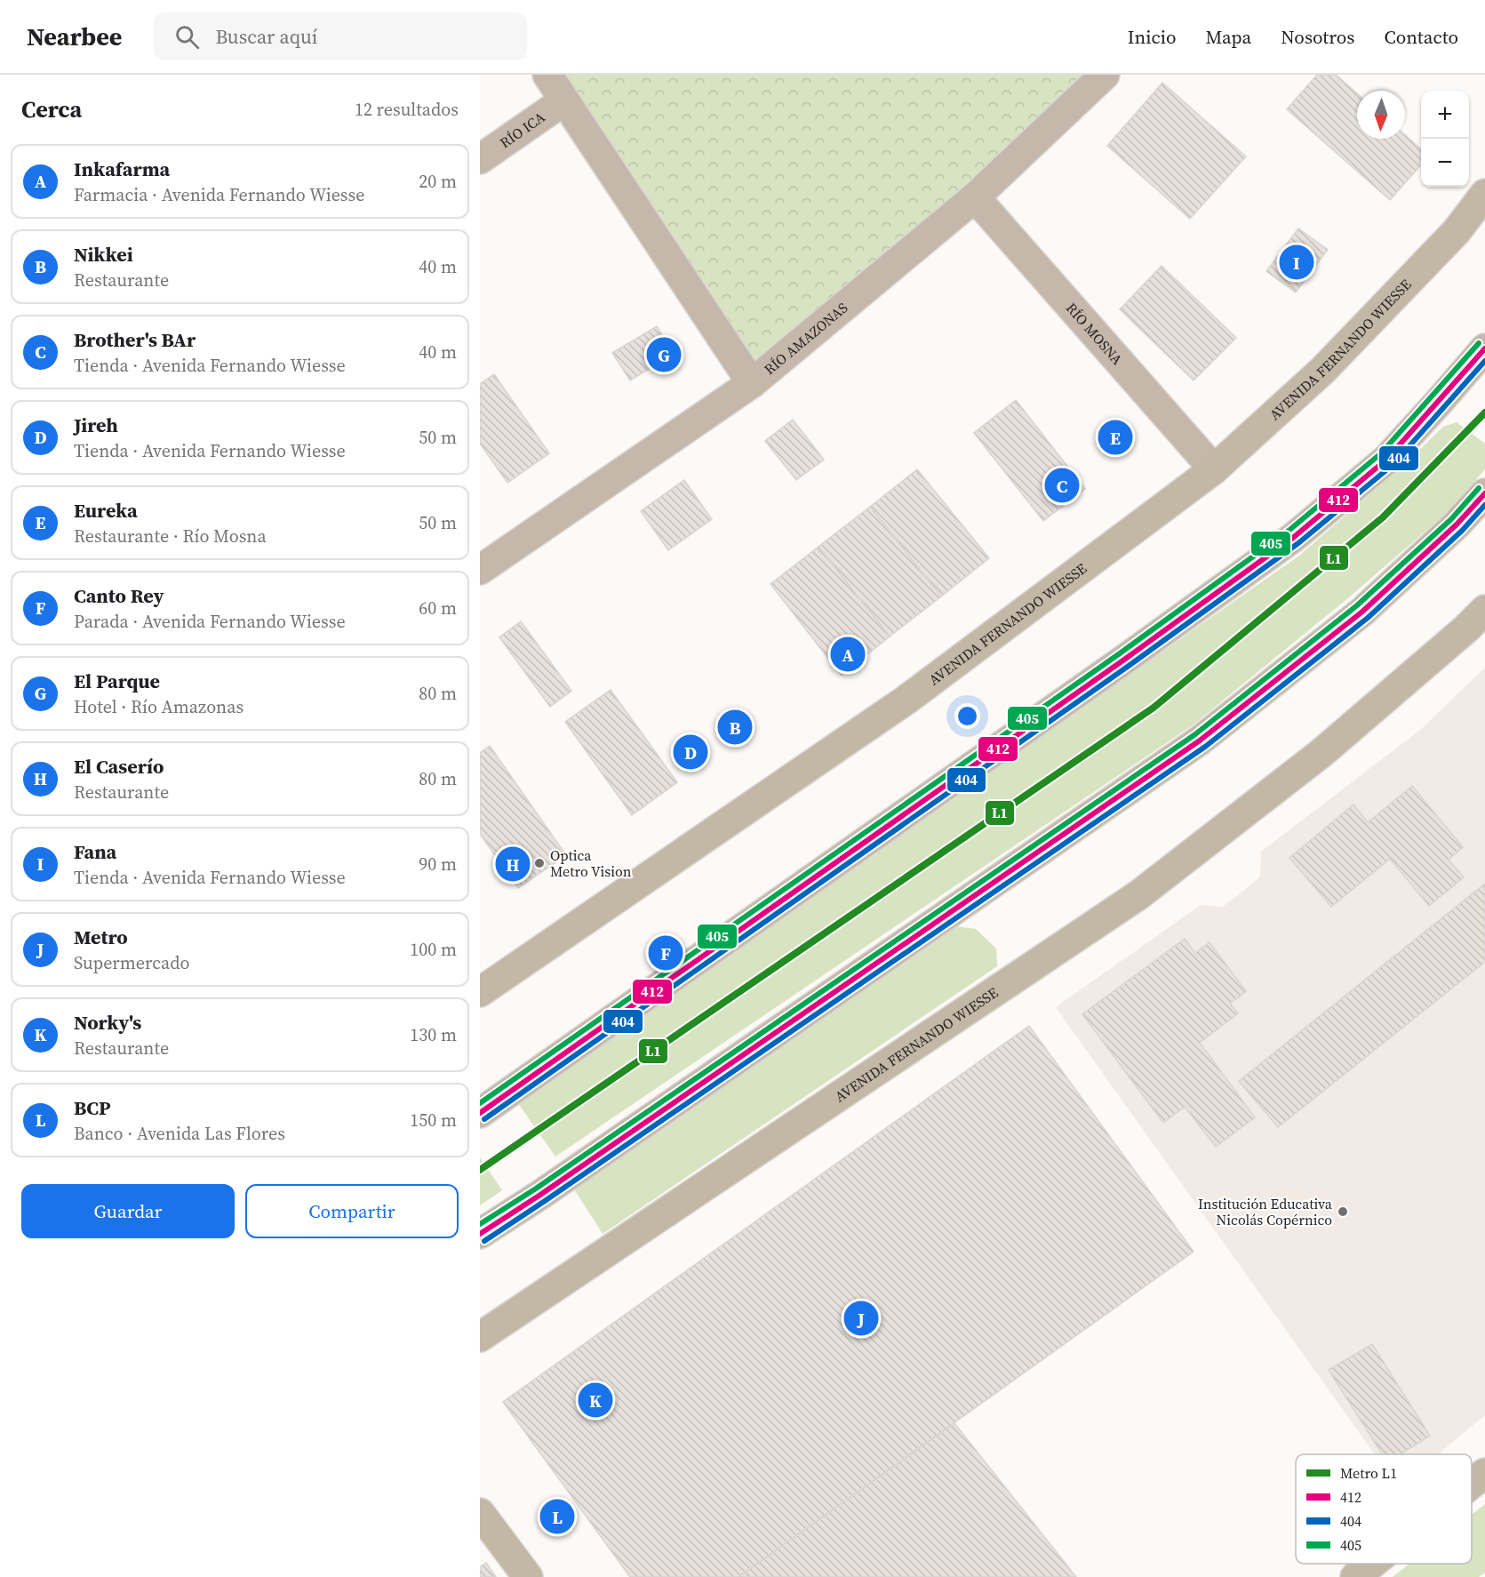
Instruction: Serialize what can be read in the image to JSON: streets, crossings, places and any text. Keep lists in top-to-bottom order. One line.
{"streets":{"main road":["AVENIDA FERNANDO WIESSE"],"street":["RÍO ICA","RÍO MOSNA","RÍO AMAZONAS"]},"crossings":[["RÍO MOSNA","RÍO AMAZONAS"],["RÍO MOSNA","AVENIDA FERNANDO WIESSE"]],"places":["Optica Metro Vision","Institución Educativa Nicolás Copérnico"],"lines":["transit line 405","transit line 412","transit line 404","metro line L1"],"legend":["Metro L1","412","404","405"],"north":"bottom","page":{"header":"Nearbee","search":"Buscar aquí","nav":["Inicio","Mapa","Nosotros","Contacto"],"heading":["Cerca","12 resultados"],"map_buttons":["+","−"],"list":[{"mark":"A","name":"Inkafarma","note":"Farmacia · Avenida Fernando Wiesse","value":"20 m"},{"mark":"B","name":"Nikkei","note":"Restaurante","value":"40 m"},{"mark":"C","name":"Brother's BAr","note":"Tienda · Avenida Fernando Wiesse","value":"40 m"},{"mark":"D","name":"Jireh","note":"Tienda · Avenida Fernando Wiesse","value":"50 m"},{"mark":"E","name":"Eureka","note":"Restaurante · Río Mosna","value":"50 m"},{"mark":"F","name":"Canto Rey","note":"Parada · Avenida Fernando Wiesse","value":"60 m"},{"mark":"G","name":"El Parque","note":"Hotel · Río Amazonas","value":"80 m"},{"mark":"H","name":"El Caserío","note":"Restaurante","value":"80 m"},{"mark":"I","name":"Fana","note":"Tienda · Avenida Fernando Wiesse","value":"90 m"},{"mark":"J","name":"Metro","note":"Supermercado","value":"100 m"},{"mark":"K","name":"Norky's","note":"Restaurante","value":"130 m"},{"mark":"L","name":"BCP","note":"Banco · Avenida Las Flores","value":"150 m"}],"pins":["I","G","E","C","A","B","D","H","F","J","K","L"],"buttons":["Guardar","Compartir"]}}
